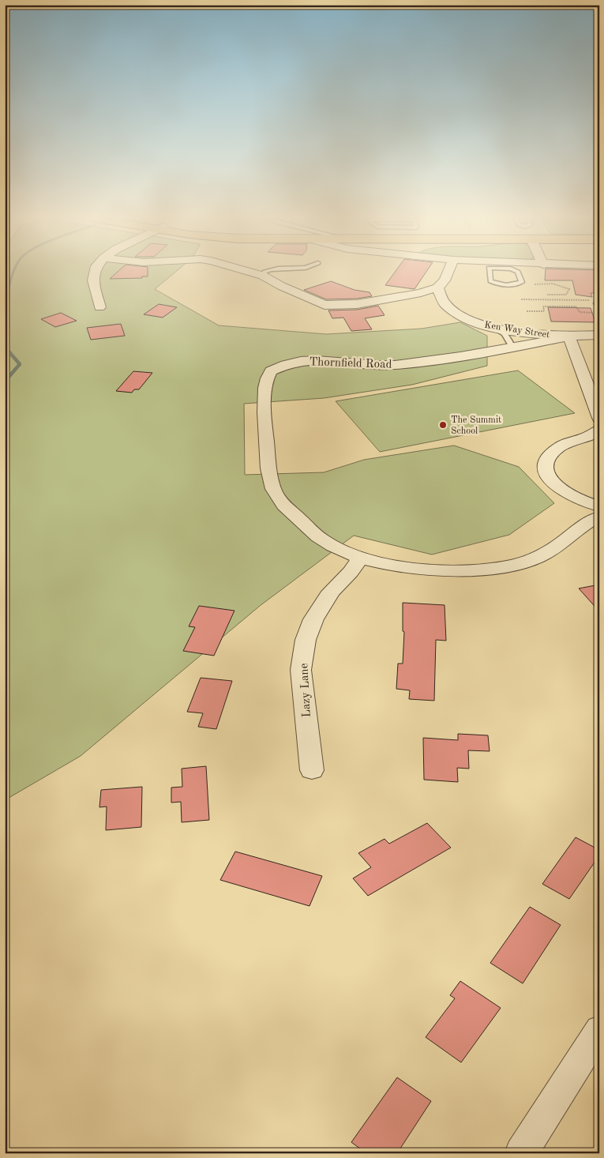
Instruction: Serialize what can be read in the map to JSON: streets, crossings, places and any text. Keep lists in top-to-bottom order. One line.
{"streets":{"street":["Ken Way Street","Thornfield Road","Lazy Lane"]},"crossings":[["Ken Way Street","Thornfield Road"],["Thornfield Road","Lazy Lane"]],"places":["The Summit School"]}
